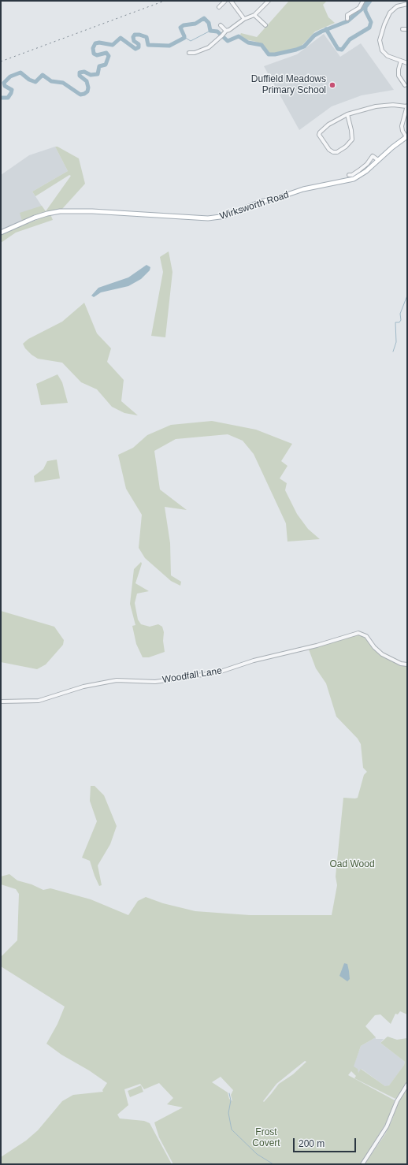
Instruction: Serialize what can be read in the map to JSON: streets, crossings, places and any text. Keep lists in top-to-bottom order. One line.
{"streets":{"main road":["Wirksworth Road"],"street":["Woodfall Lane"]},"parks":["Oad Wood","Frost Covert"],"places":["Duffield Meadows Primary School"],"scale_bar":"200 m"}
